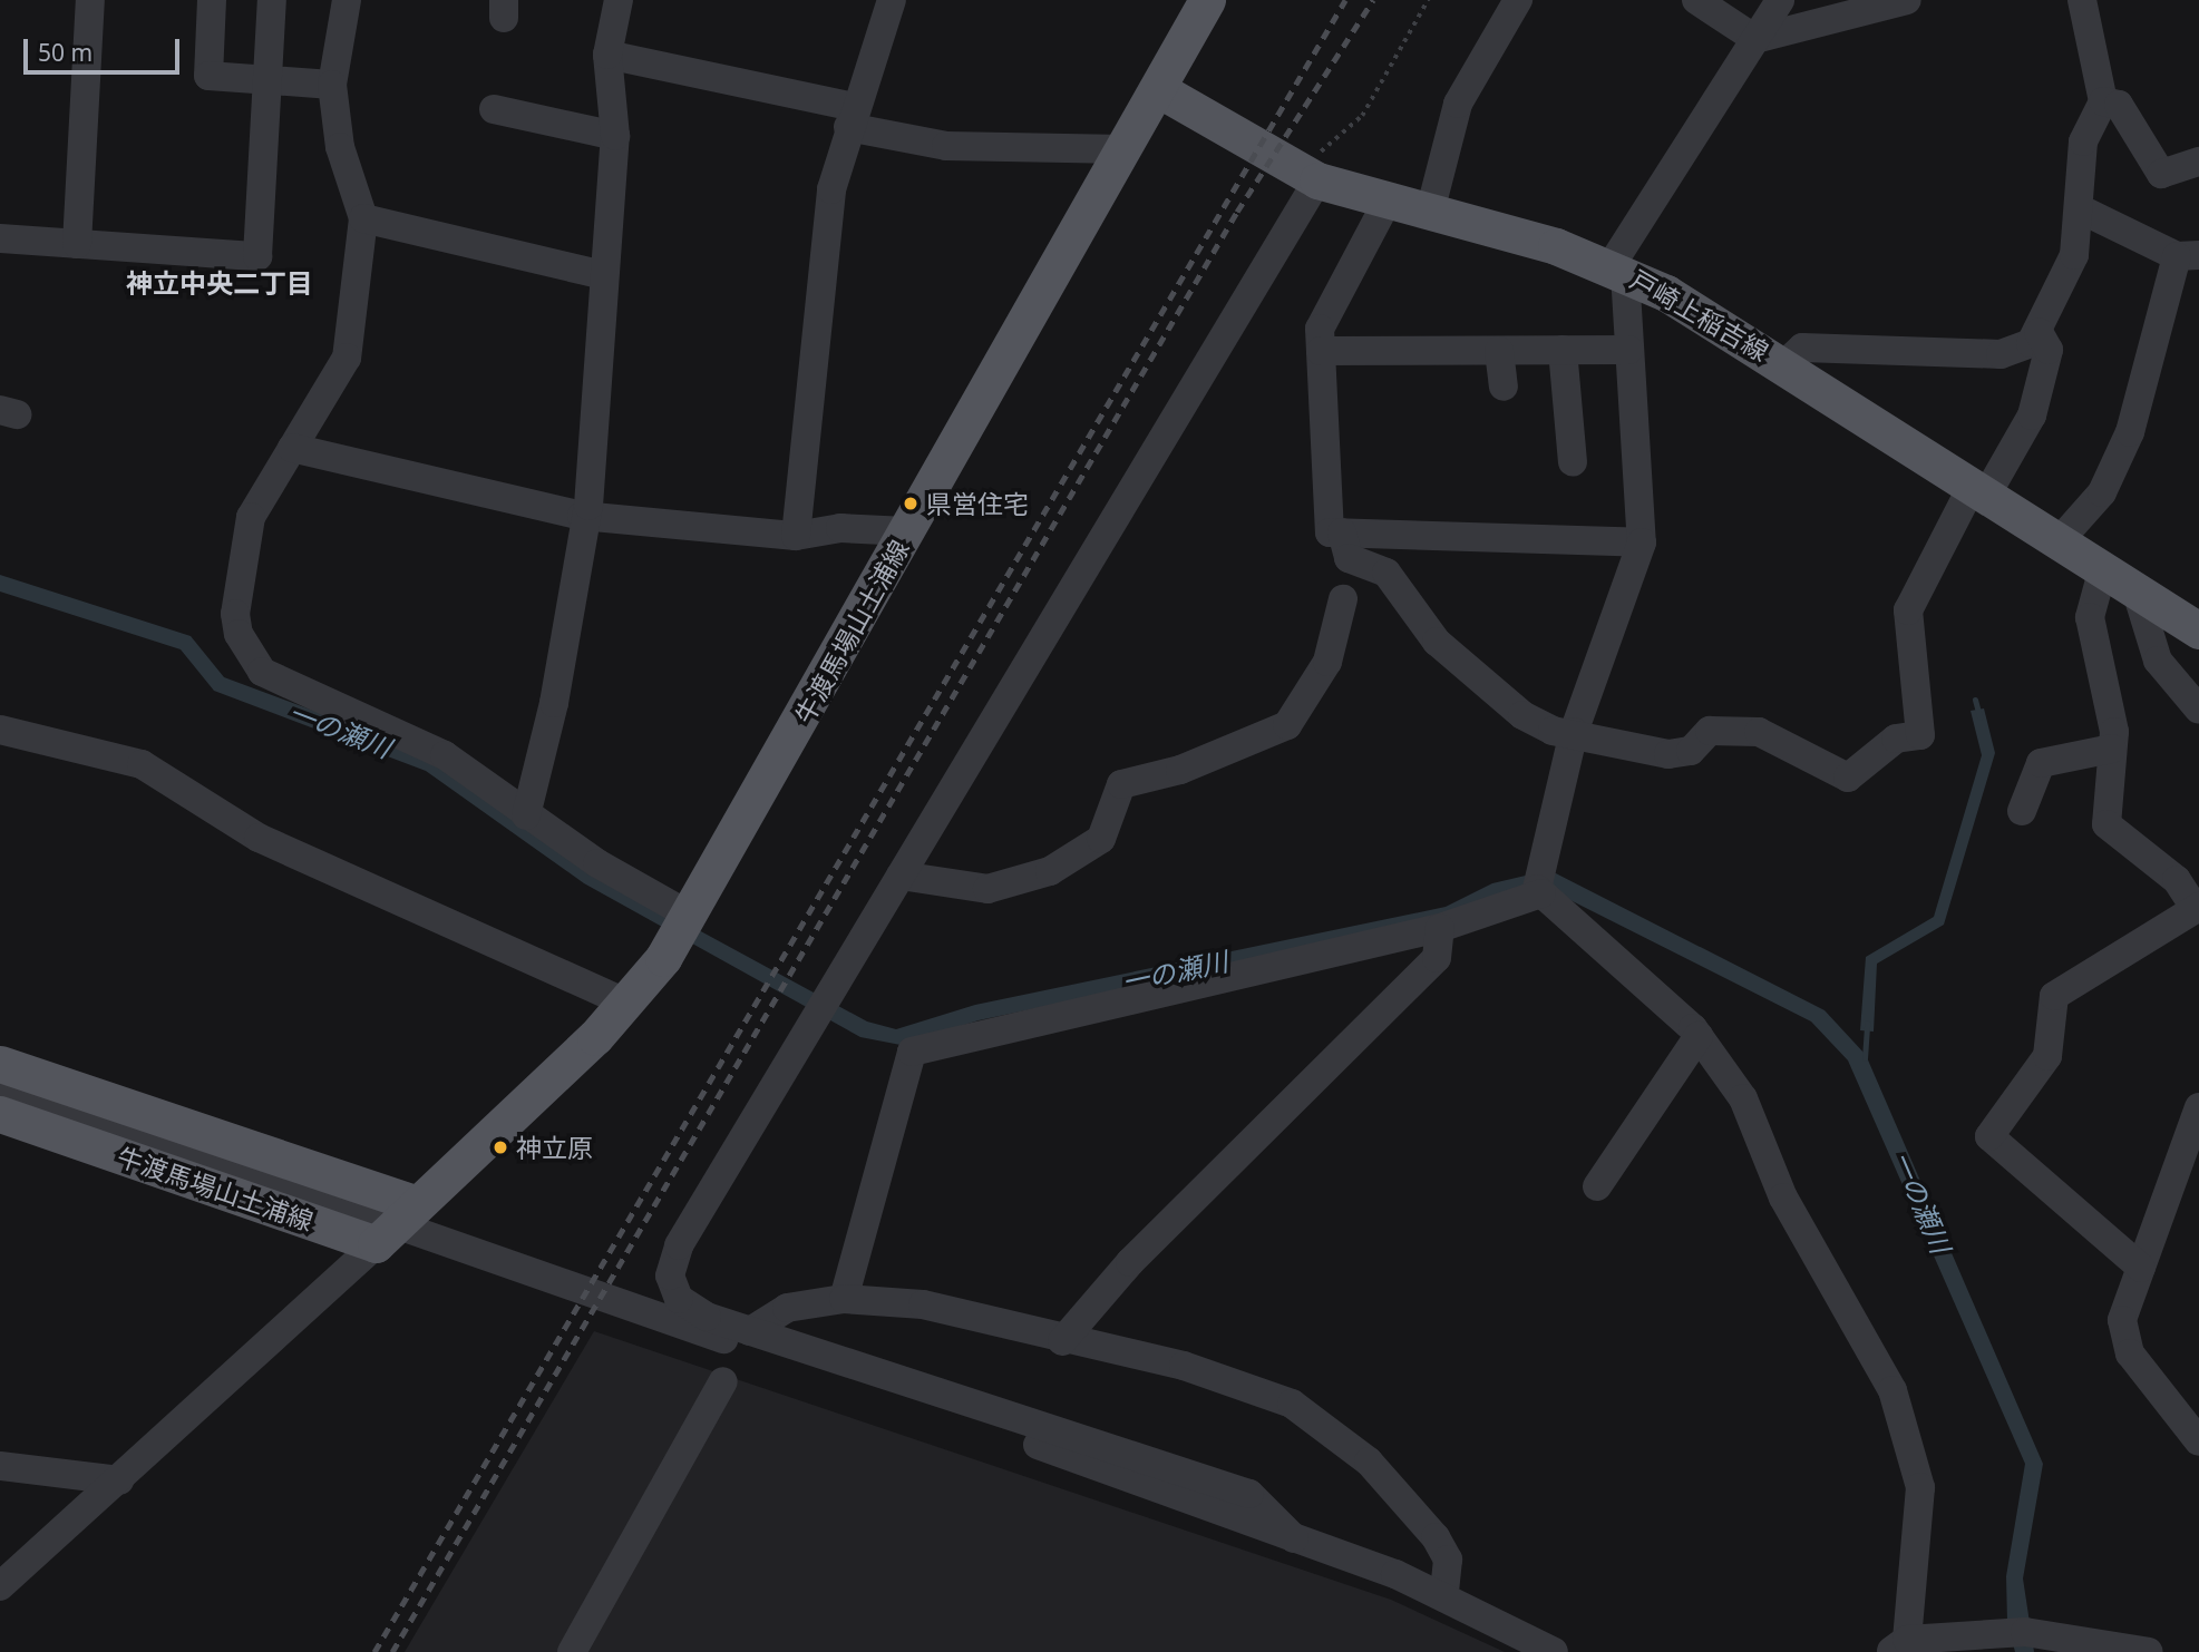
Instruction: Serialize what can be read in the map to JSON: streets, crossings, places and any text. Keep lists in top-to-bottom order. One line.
{"streets":{"main road":["戸崎上稲吉線","牛渡馬場山土浦線"]},"crossings":[["戸崎上稲吉線","牛渡馬場山土浦線"]],"districts":["神立中央二丁目"],"water":["一の瀬川"],"places":["県営住宅","神立原"],"scale_bar":"50 m"}
